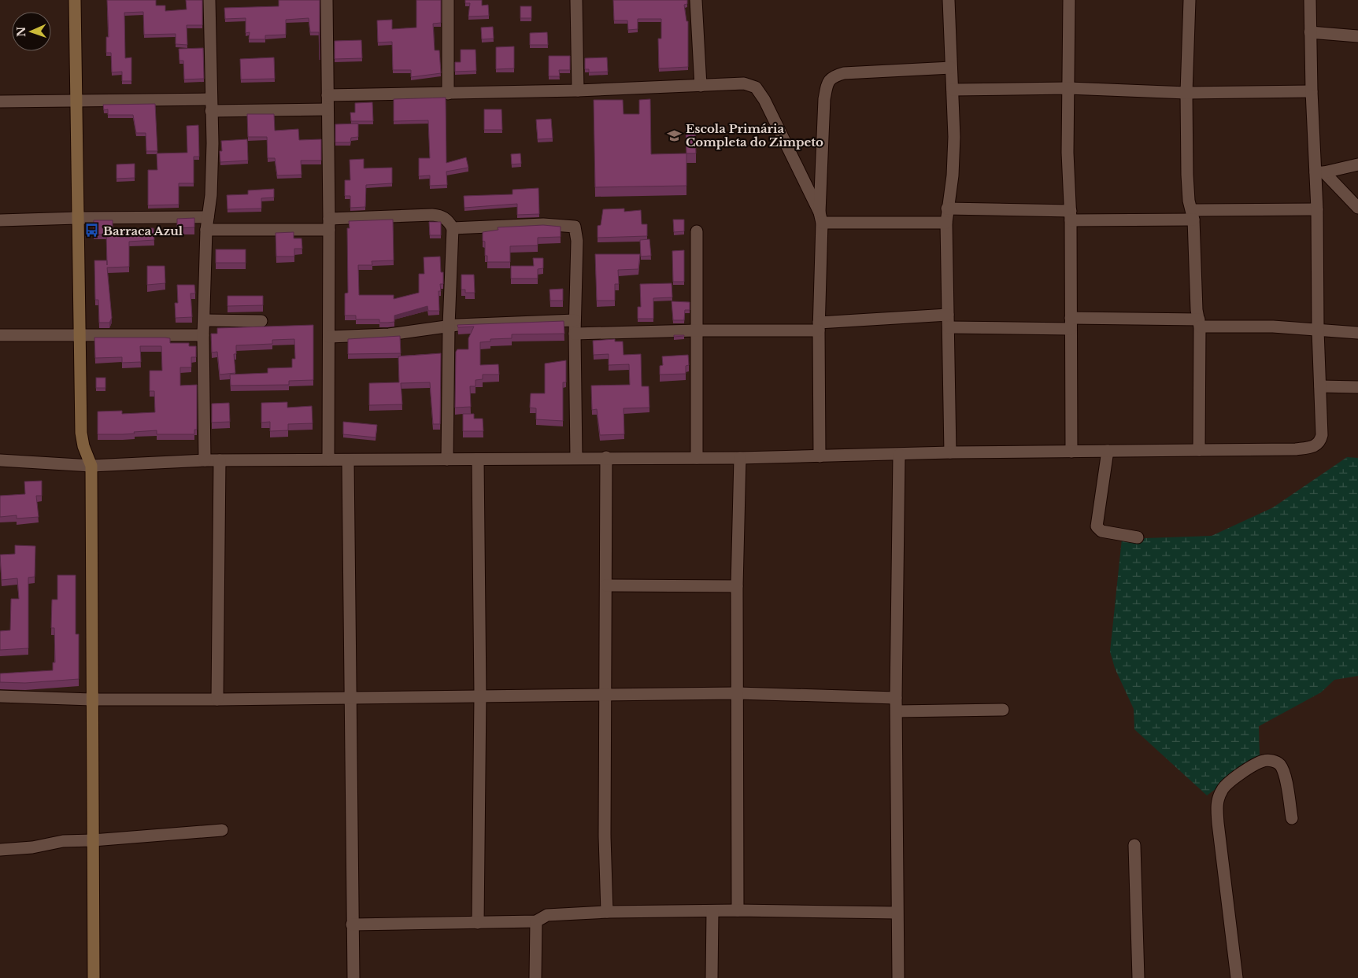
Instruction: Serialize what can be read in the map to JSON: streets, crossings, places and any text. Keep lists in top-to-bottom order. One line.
{"places":{"school or university":["Escola Primária Completa do Zimpeto"],"bus stop":["Barraca Azul"]},"north":"left"}
